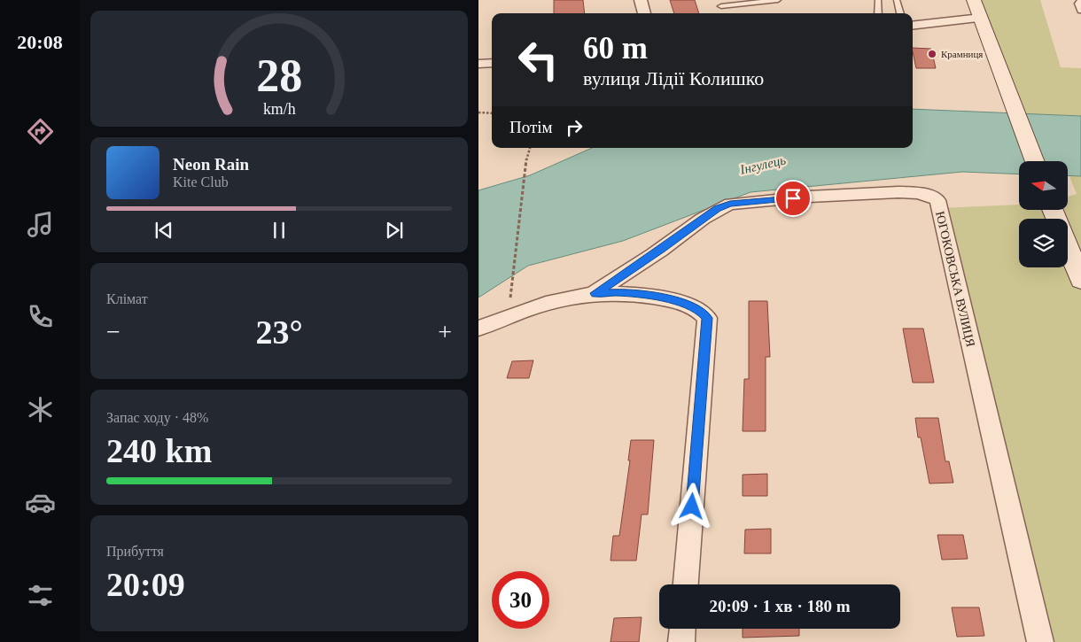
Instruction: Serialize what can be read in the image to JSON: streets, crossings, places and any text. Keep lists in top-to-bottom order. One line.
{"streets":{"street":["ЮГОКОВСЬКА ВУЛИЦЯ"]},"water":["Інгулець"],"places":["Крамниця"],"north":"left","page":{"tabs":"20:08","turn":["60 m","вулиця Лідії Колишко"],"then":"Потім","song":["Neon Rain","Kite Club"],"tile":["Клімат",["Запас ходу · 48%","240 km"],["Прибуття","20:09"]],"heat":["−","23°","+"],"limit":"30","trip":"20:09 · 1 хв · 180 m","gauge":["28","km/h"]}}
